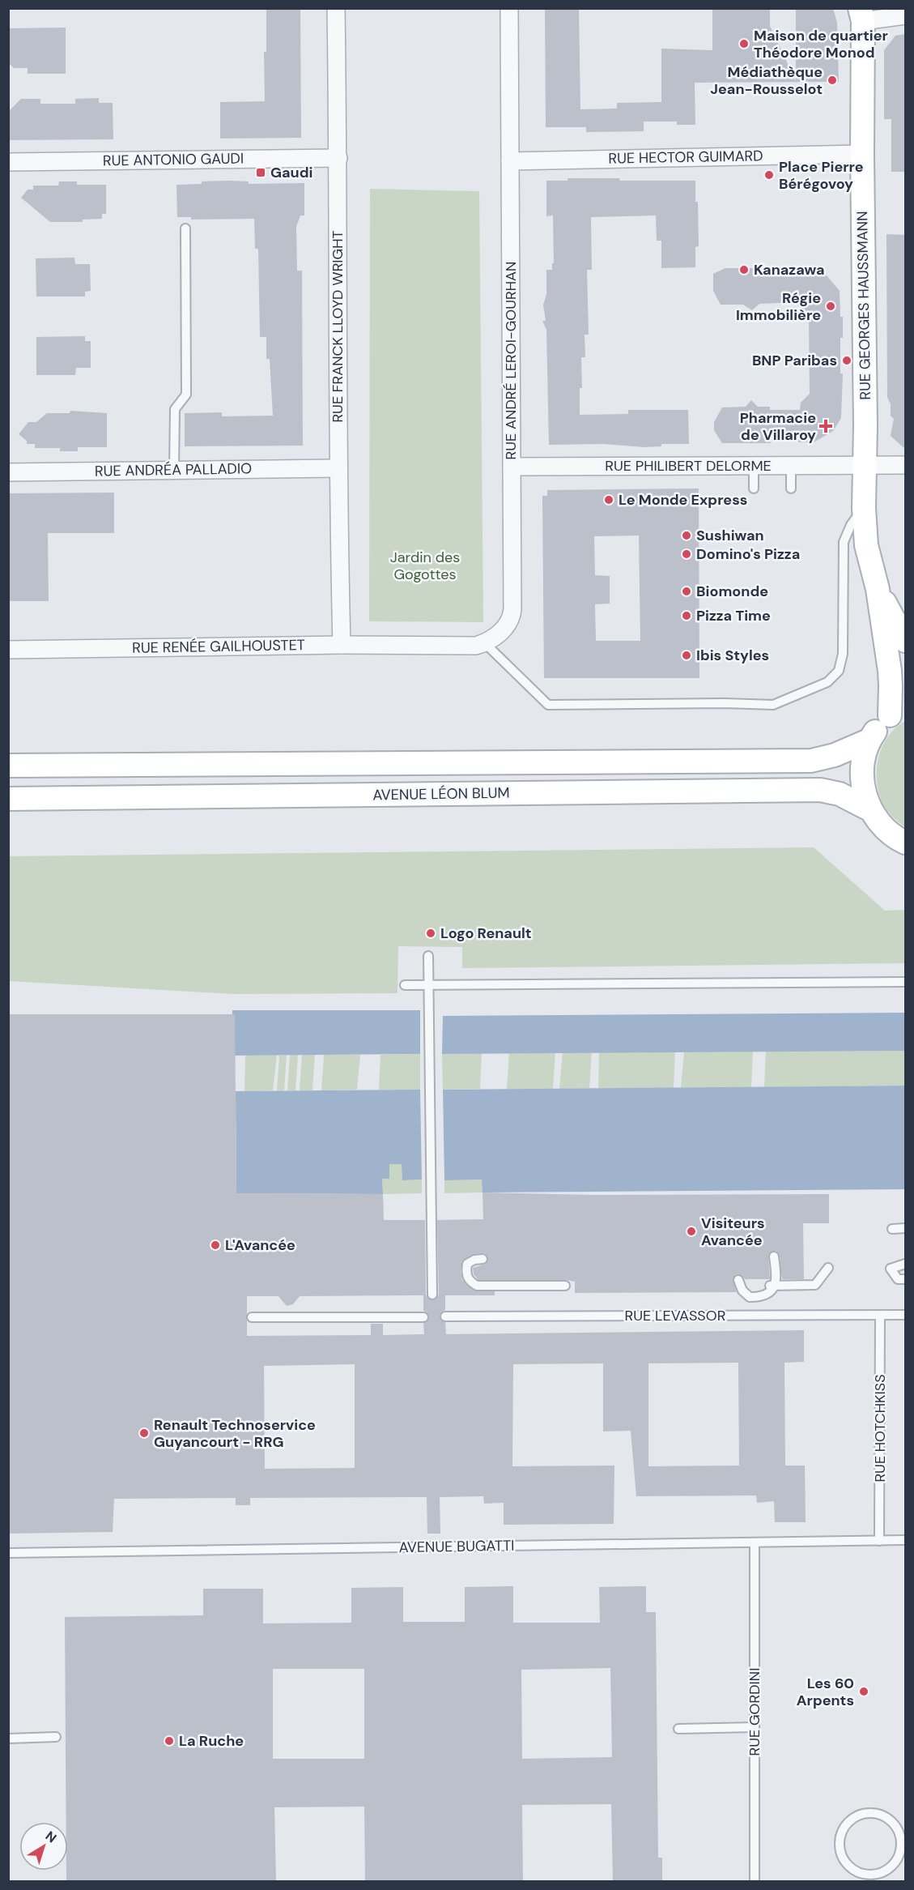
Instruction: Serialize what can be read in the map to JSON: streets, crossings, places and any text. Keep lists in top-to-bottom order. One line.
{"streets":{"main road":["RUE GEORGES HAUSSMANN","AVENUE LÉON BLUM"],"street":["RUE HECTOR GUIMARD","RUE ANTONIO GAUDI","RUE FRANCK LLOYD WRIGHT","RUE ANDRÉ LEROI-GOURHAN","RUE PHILIBERT DELORME","RUE ANDRÉA PALLADIO","RUE RENÉE GAILHOUSTET"],"lane":["RUE LEVASSOR","RUE HOTCHKISS","AVENUE BUGATTI","RUE GORDINI"]},"crossings":[["RUE HECTOR GUIMARD","RUE GEORGES HAUSSMANN"],["RUE HECTOR GUIMARD","RUE ANDRÉ LEROI-GOURHAN"],["RUE ANTONIO GAUDI","RUE FRANCK LLOYD WRIGHT"],["RUE GEORGES HAUSSMANN","RUE PHILIBERT DELORME"],["RUE FRANCK LLOYD WRIGHT","RUE ANDRÉA PALLADIO"],["RUE FRANCK LLOYD WRIGHT","RUE RENÉE GAILHOUSTET"],["RUE ANDRÉ LEROI-GOURHAN","RUE PHILIBERT DELORME"],["RUE ANDRÉ LEROI-GOURHAN","RUE RENÉE GAILHOUSTET"],["RUE LEVASSOR","RUE HOTCHKISS"],["RUE HOTCHKISS","AVENUE BUGATTI"],["AVENUE BUGATTI","RUE GORDINI"]],"parks":["Jardin des Gogottes"],"places":{"other":["Maison de quartier Théodore Monod","Médiathèque Jean-Rousselot","Place Pierre Bérégovoy","Kanazawa","Régie Immobilière","BNP Paribas","Le Monde Express","Sushiwan","Domino's Pizza","Biomonde","Pizza Time","Ibis Styles","Logo Renault","Visiteurs Avancée","L'Avancée","Renault Technoservice Guyancourt - RRG","Les 60 Arpents","La Ruche"],"transit":["Gaudi"],"health":["Pharmacie de Villaroy"]},"north":"top right"}
